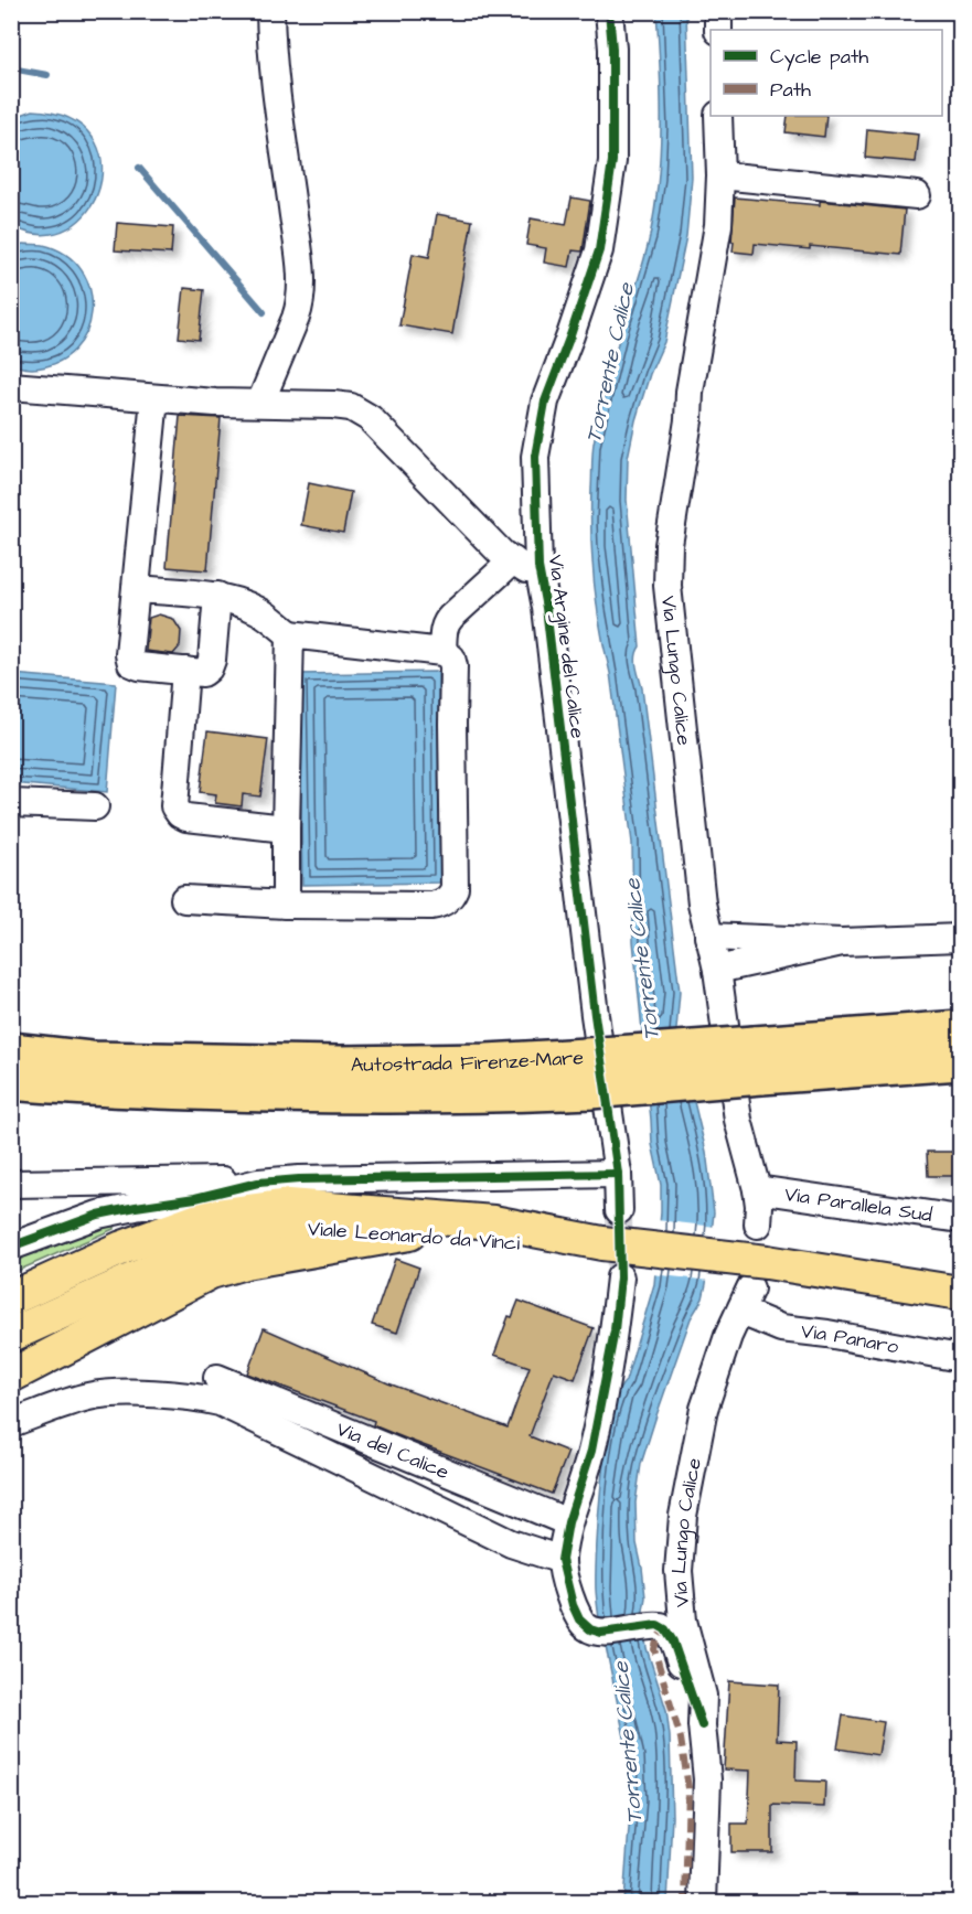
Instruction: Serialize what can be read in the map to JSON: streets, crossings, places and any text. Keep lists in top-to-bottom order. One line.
{"streets":{"highway":["Autostrada Firenze-Mare"],"main road":["Viale Leonardo da Vinci"],"street":["Via Argine del Calice","Via Lungo Calice","Via Parallela Sud","Via Panaro","Via del Calice"]},"crossings":[["Via Lungo Calice","Via Parallela Sud"],["Via Lungo Calice","Viale Leonardo da Vinci"],["Via Lungo Calice","Via Panaro"],["Viale Leonardo da Vinci","Via Panaro"]],"water":["Torrente Calice"],"legend":["Cycle path","Path"]}
